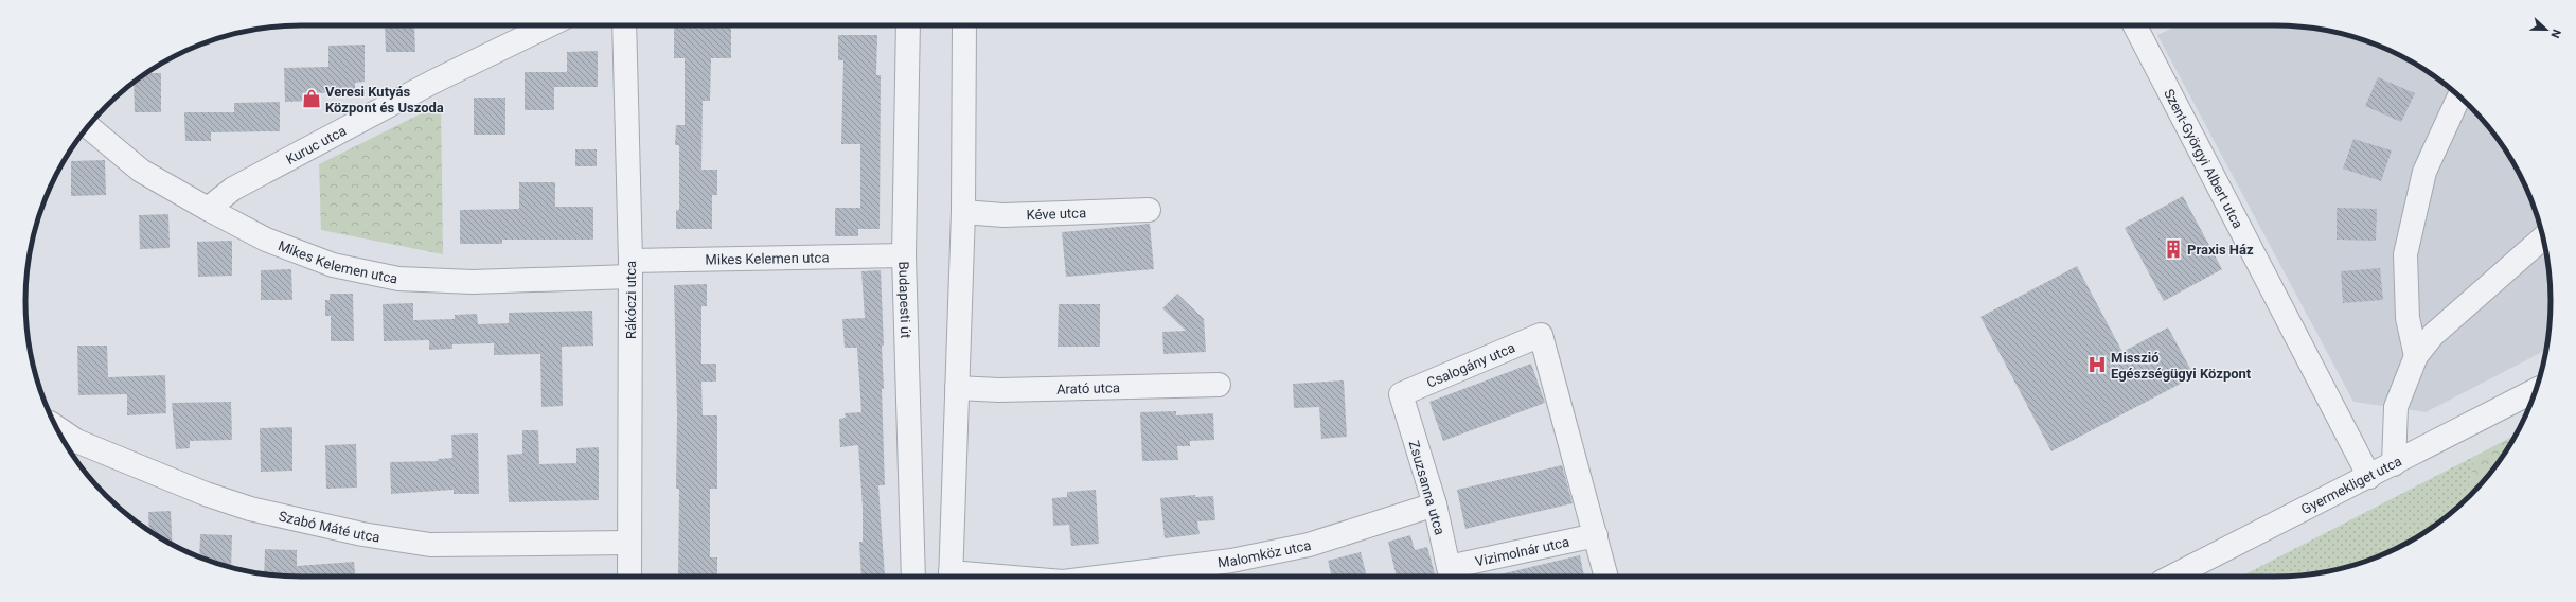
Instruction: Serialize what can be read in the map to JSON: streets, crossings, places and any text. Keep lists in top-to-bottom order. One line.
{"streets":{"street":["Kuruc utca","Szent-Györgyi Albert utca","Kéve utca","Mikes Kelemen utca","Rákóczi utca","Budapesti út","Csalogány utca","Arató utca","Gyermekliget utca","Zsuzsanna utca","Szabó Máté utca","Vizimolnár utca","Malomköz utca"]},"crossings":[["Kuruc utca","Mikes Kelemen utca"],["Szent-Györgyi Albert utca","Gyermekliget utca"],["Mikes Kelemen utca","Rákóczi utca"],["Mikes Kelemen utca","Budapesti út"],["Rákóczi utca","Szabó Máté utca"],["Csalogány utca","Zsuzsanna utca"],["Csalogány utca","Vizimolnár utca"],["Zsuzsanna utca","Vizimolnár utca"],["Zsuzsanna utca","Malomköz utca"]],"places":{"shop":["Veresi Kutyás Központ és Uszoda"],"building":["Praxis Ház"],"hospital":["Misszió Egészségügyi Központ"]},"north":"right"}
